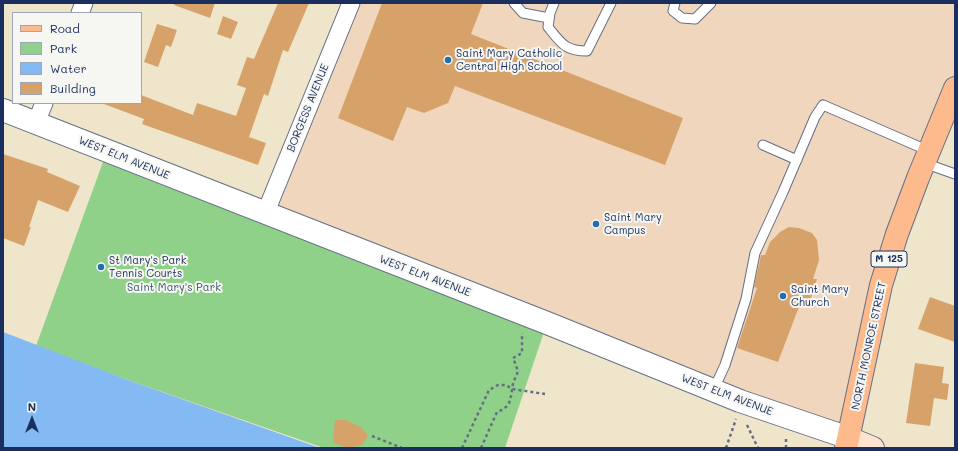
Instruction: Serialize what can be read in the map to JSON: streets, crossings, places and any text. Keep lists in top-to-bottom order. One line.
{"streets":{"main road":["M 125","NORTH MONROE STREET"],"street":["BORGESS AVENUE","WEST ELM AVENUE"]},"crossings":[["BORGESS AVENUE","WEST ELM AVENUE"],["WEST ELM AVENUE","NORTH MONROE STREET"]],"parks":["Saint Mary's Park"],"places":["Saint Mary Catholic Central High School","Saint Mary Campus","St Mary's Park Tennis Courts","Saint Mary Church"],"legend":["Road","Park","Water","Building"],"north":"top"}
